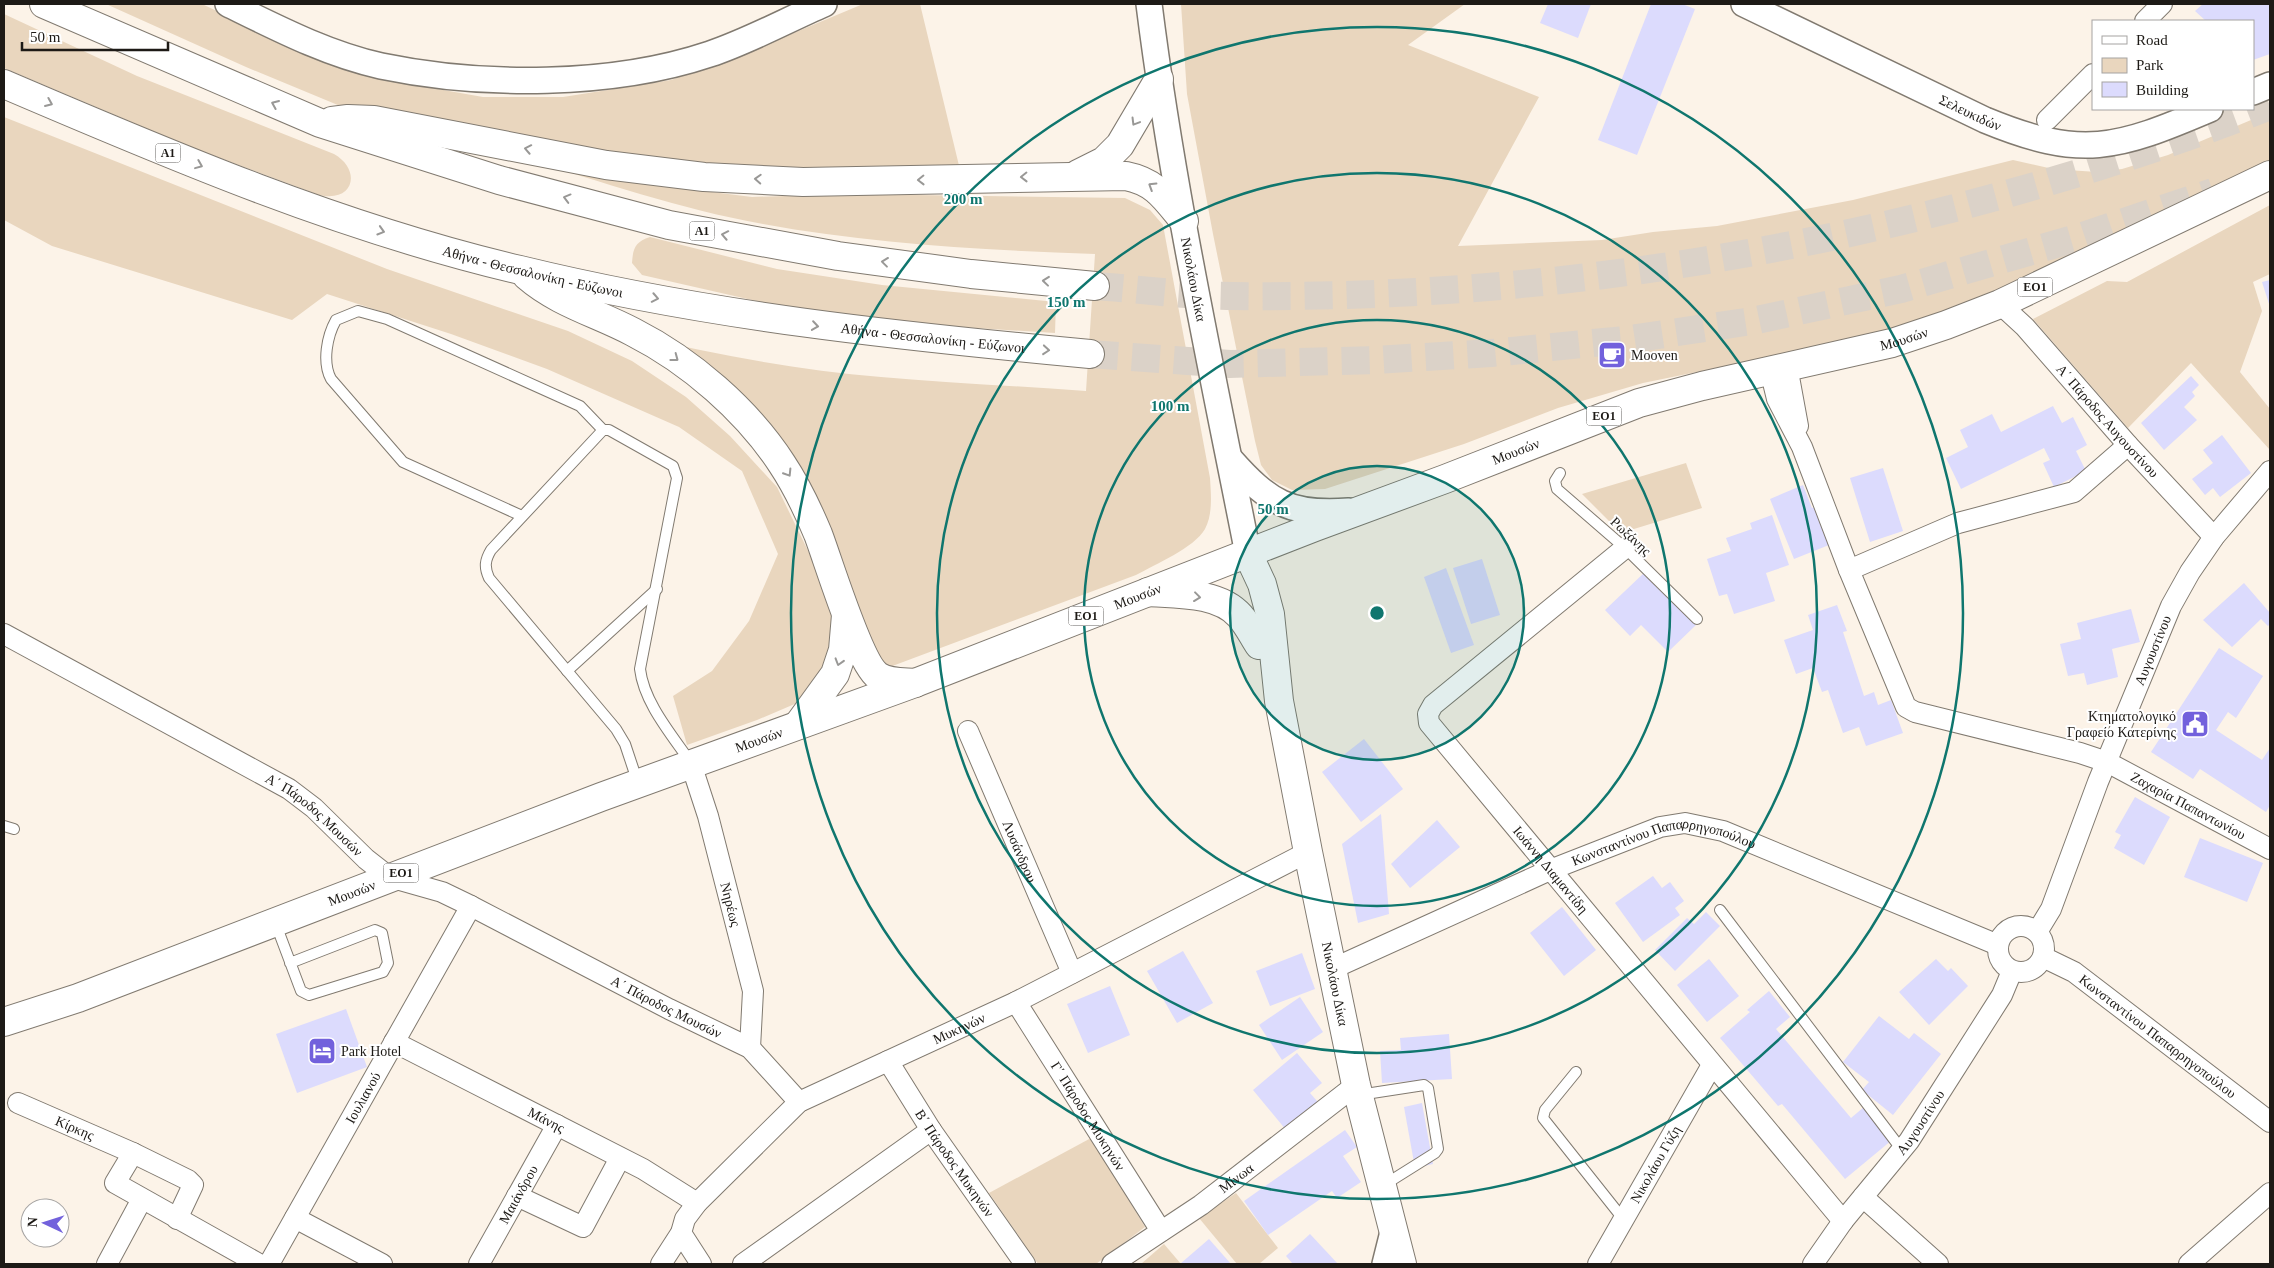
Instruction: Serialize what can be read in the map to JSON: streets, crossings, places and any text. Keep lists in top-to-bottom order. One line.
{"streets":{"main road":["Α1","Αθήνα - Θεσσαλονίκη - Εύζωνοι","Νικολάου Δίκα","ΕΟ1","Μουσών"],"street":["Σελευκιδών","Α΄ Πάροδος Αυγουστίνου","Αυγουστίνου","Ζαχαρία Παπαντωνίου","Α΄ Πάροδος Μουσών","Λυσάνδρου","Κωνσταντίνου Παπαρρηγοπούλου","Ιωάννη Διαμαντίδη","Νηρέως","Μυκηνών","Ιουλιανού","Γ΄ Πάροδος Μυκηνών","Μάνης","Κίρκης","Β΄ Πάροδος Μυκηνών","Νικολάου Γύζη","Μίνωα","Μαιάνδρου"],"lane":["Ρωξάνης"]},"crossings":[["Νικολάου Δίκα","Μουσών"],["Νικολάου Δίκα","Κωνσταντίνου Παπαρρηγοπούλου"],["Νικολάου Δίκα","Μυκηνών"],["Νικολάου Δίκα","Μίνωα"],["Μουσών","Α΄ Πάροδος Αυγουστίνου"],["Μουσών","Α΄ Πάροδος Μουσών"],["Μουσών","Νηρέως"],["Α΄ Πάροδος Αυγουστίνου","Αυγουστίνου"],["Ρωξάνης","Ιωάννη Διαμαντίδη"],["Αυγουστίνου","Ζαχαρία Παπαντωνίου"],["Αυγουστίνου","Κωνσταντίνου Παπαρρηγοπούλου"],["Αυγουστίνου","Ιωάννη Διαμαντίδη"],["Α΄ Πάροδος Μουσών","Νηρέως"],["Α΄ Πάροδος Μουσών","Μυκηνών"],["Α΄ Πάροδος Μουσών","Ιουλιανού"],["Λυσάνδρου","Μυκηνών"],["Κωνσταντίνου Παπαρρηγοπούλου","Ιωάννη Διαμαντίδη"],["Ιωάννη Διαμαντίδη","Νικολάου Γύζη"],["Μυκηνών","Γ΄ Πάροδος Μυκηνών"],["Μυκηνών","Μάνης"],["Μυκηνών","Β΄ Πάροδος Μυκηνών"],["Ιουλιανού","Μάνης"],["Γ΄ Πάροδος Μυκηνών","Μίνωα"],["Μάνης","Μαιάνδρου"]],"places":{"cafe":["Mooven"],"public building":["Κτηματολογικό Γραφείο Κατερίνης"],"hotel":["Park Hotel"]},"legend":["Road","Park","Building"],"scale_bar":"50 m","north":"left","rings":["200 m","150 m","100 m","50 m"]}
